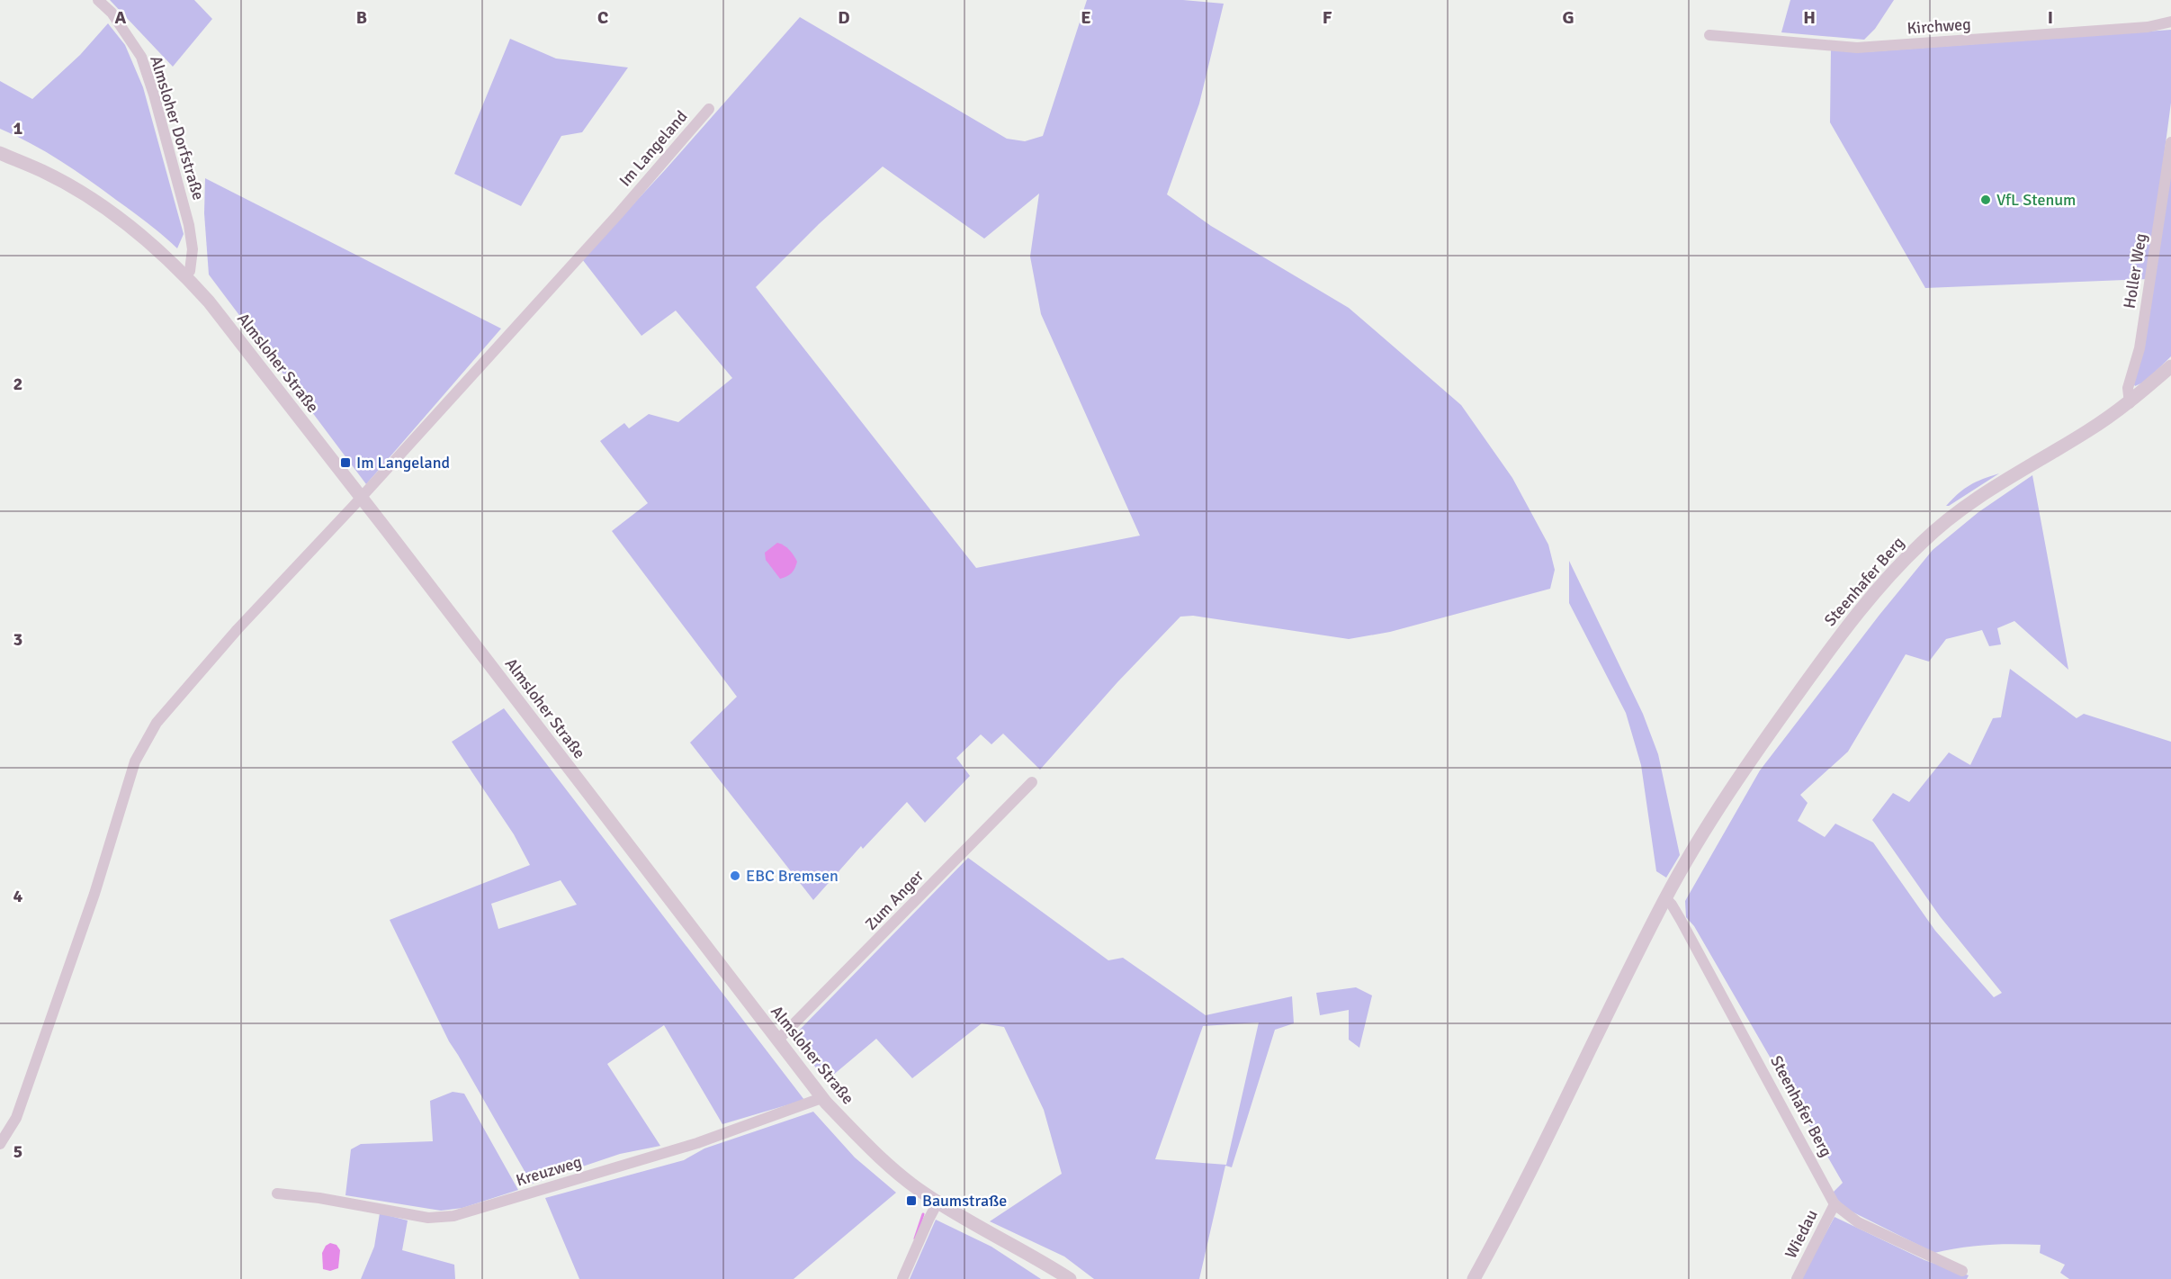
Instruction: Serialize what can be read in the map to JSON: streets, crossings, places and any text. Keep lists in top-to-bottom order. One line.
{"streets":{"street":["Kirchweg","Almsloher Dorfstraße","Im Langeland","Holler Weg","Almsloher Straße","Steenhafer Berg","Zum Anger","Kreuzweg","Wiedau"]},"crossings":[["Almsloher Dorfstraße","Almsloher Straße"],["Im Langeland","Almsloher Straße"],["Holler Weg","Steenhafer Berg"],["Almsloher Straße","Zum Anger"],["Almsloher Straße","Kreuzweg"],["Steenhafer Berg","Wiedau"]],"places":{"other":["VfL Stenum","EBC Bremsen"],"transit":["Im Langeland","Baumstraße"]},"grid":{"columns":["A","B","C","D","E","F","G","H","I"],"rows":["1","2","3","4","5"]}}
